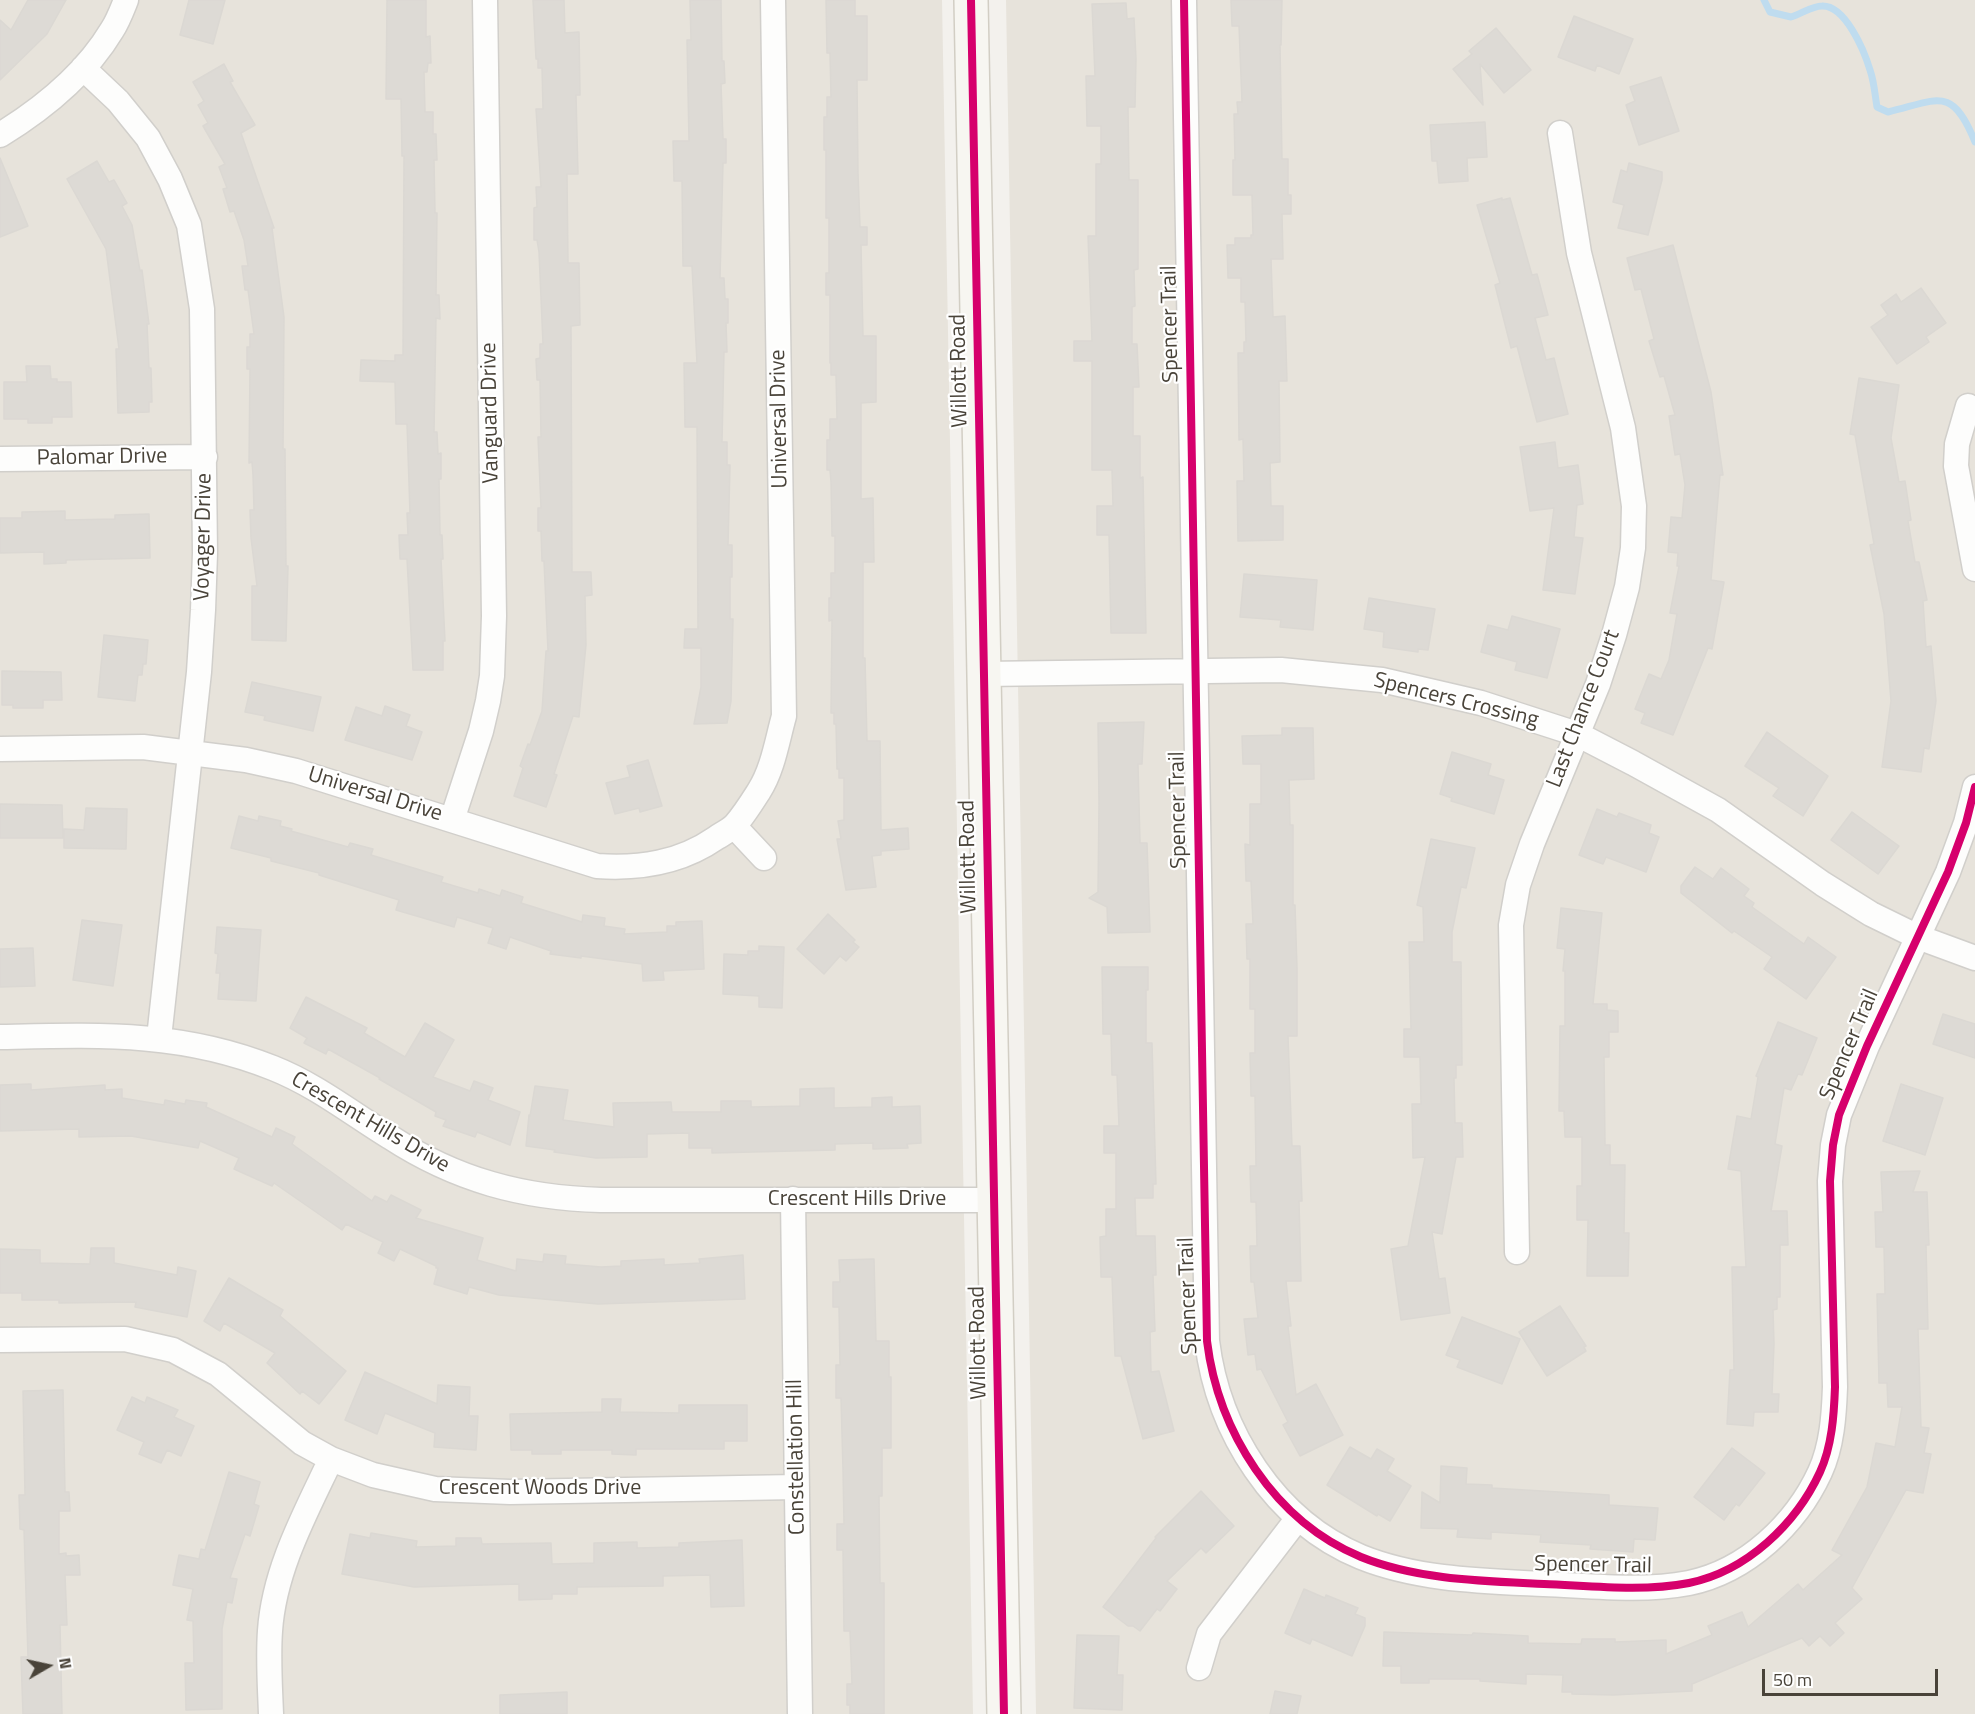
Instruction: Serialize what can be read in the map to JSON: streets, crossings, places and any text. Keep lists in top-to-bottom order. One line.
{"streets":{"main road":["Willott Road"],"street":["Spencer Trail","Vanguard Drive","Universal Drive","Palomar Drive","Voyager Drive","Spencers Crossing","Last Chance Court","Crescent Hills Drive","Constellation Hill","Crescent Woods Drive"]},"crossings":[["Spencer Trail","Spencers Crossing"],["Willott Road","Spencers Crossing"],["Willott Road","Crescent Hills Drive"],["Vanguard Drive","Universal Drive"],["Universal Drive","Voyager Drive"],["Palomar Drive","Voyager Drive"],["Voyager Drive","Crescent Hills Drive"],["Spencers Crossing","Last Chance Court"],["Crescent Hills Drive","Constellation Hill"],["Constellation Hill","Crescent Woods Drive"]],"scale_bar":"50 m","north":"right"}
